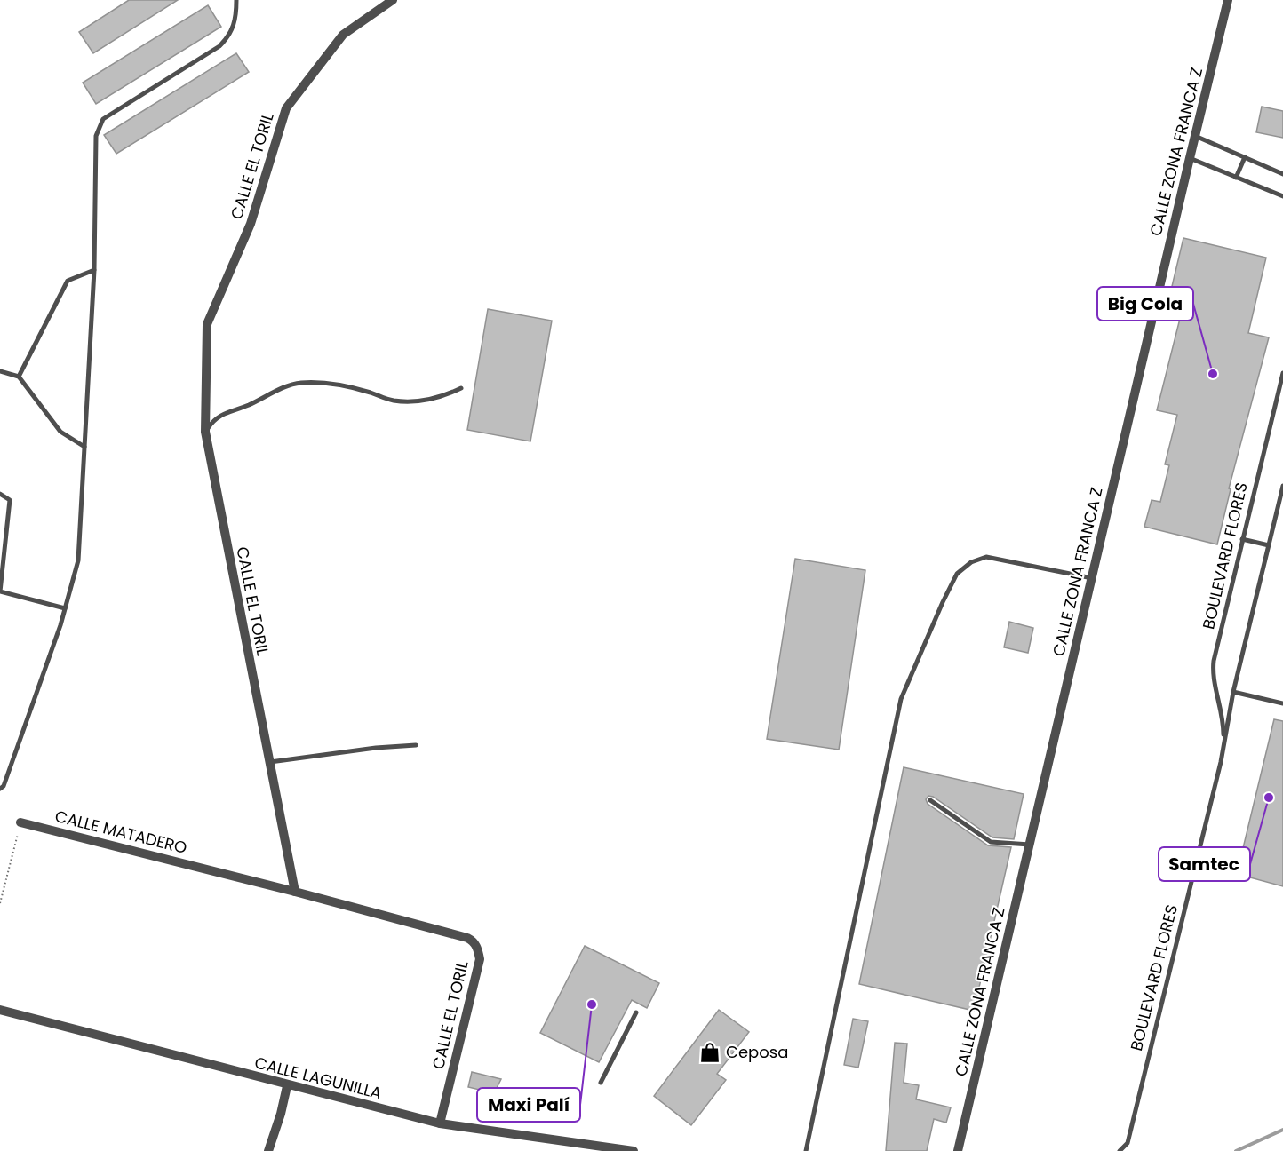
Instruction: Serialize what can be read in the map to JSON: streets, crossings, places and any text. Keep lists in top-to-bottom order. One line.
{"streets":{"street":["CALLE ZONA FRANCA Z","CALLE EL TORIL","CALLE MATADERO","CALLE LAGUNILLA"],"lane":["BOULEVARD FLORES"]},"crossings":[["CALLE EL TORIL","CALLE MATADERO"],["CALLE EL TORIL","CALLE LAGUNILLA"]],"places":{"other":["Big Cola","Samtec","Maxi Palí"],"shop":["Ceposa"]}}
